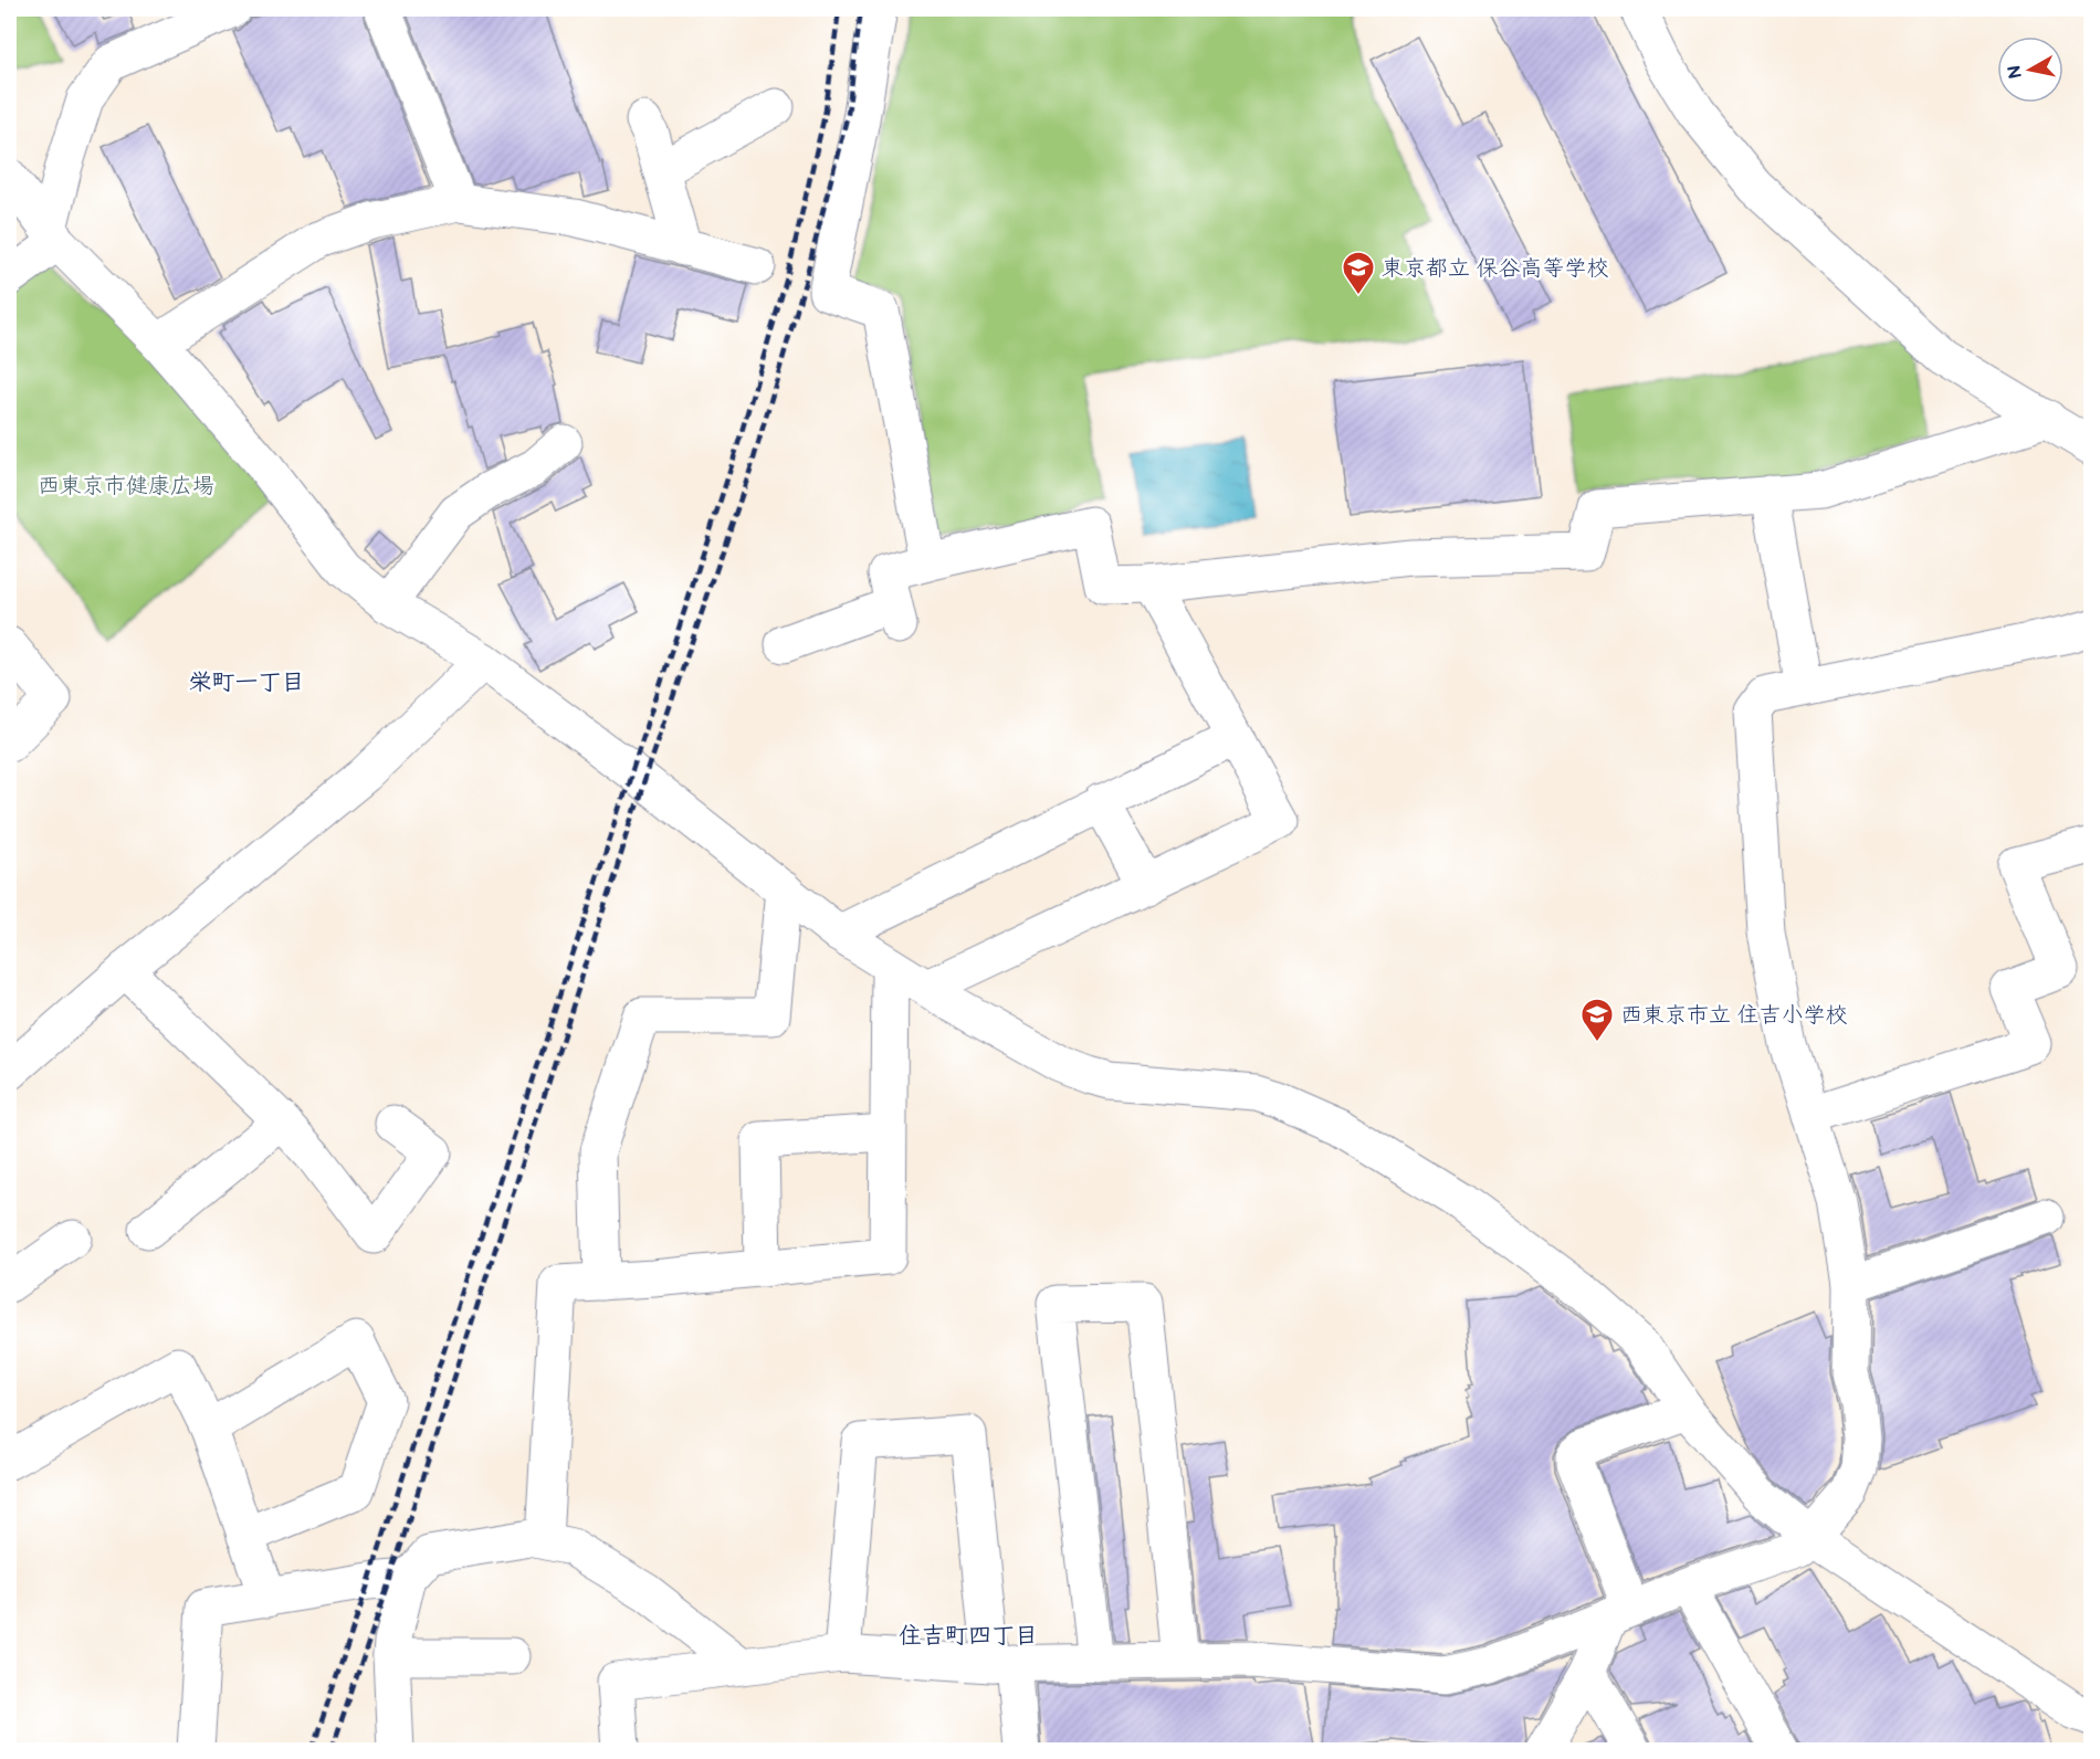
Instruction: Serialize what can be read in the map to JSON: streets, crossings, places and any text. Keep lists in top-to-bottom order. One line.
{"districts":["栄町一丁目","住吉町四丁目"],"parks":["西東京市健康広場"],"places":{"school or university":["東京都立 保谷高等学校","西東京市立 住吉小学校"]},"north":"left"}
